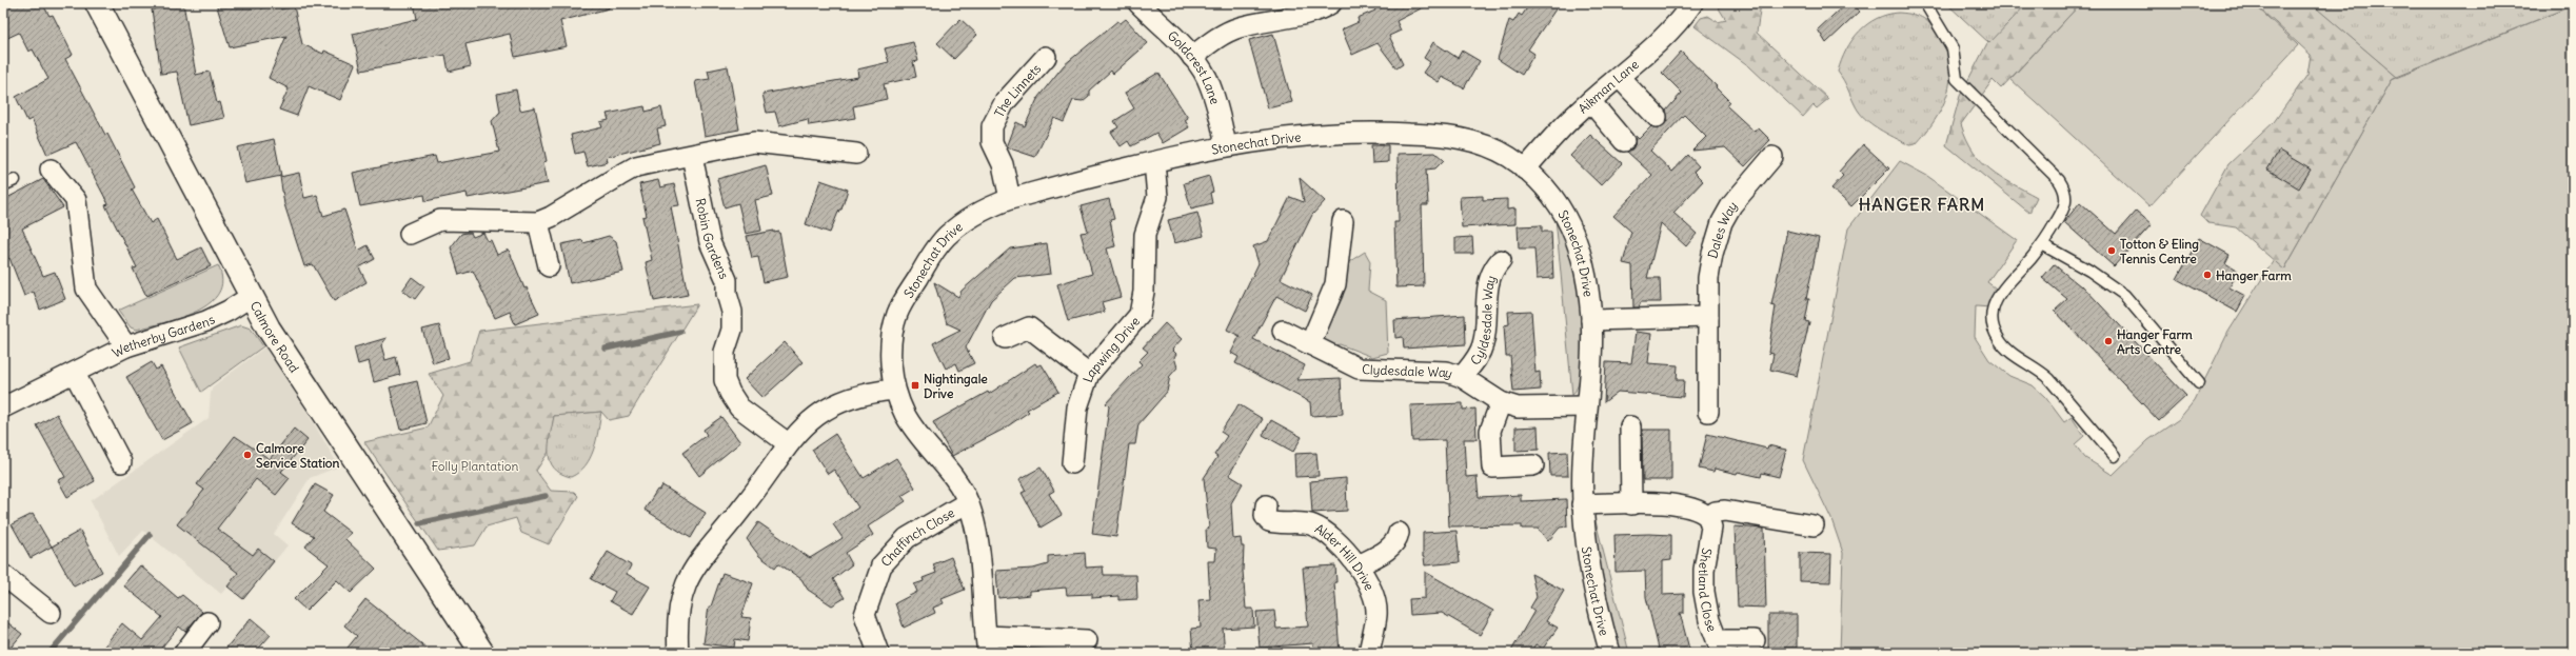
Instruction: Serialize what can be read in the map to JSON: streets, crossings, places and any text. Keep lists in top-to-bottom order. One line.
{"streets":{"street":["Goldcrest Lane","Aikman Lane","The Linnets","Stonechat Drive","Dales Way","Robin Gardens","Cyldesdale Way","Wetherby Gardens","Calmore Road","Lapwing Drive","Clydesdale Way","Chaffinch Close","Alder Hill Drive","Shetland Close"]},"crossings":[["Goldcrest Lane","Stonechat Drive"],["Aikman Lane","Stonechat Drive"],["The Linnets","Stonechat Drive"],["Stonechat Drive","Lapwing Drive"],["Stonechat Drive","Clydesdale Way"],["Stonechat Drive","Chaffinch Close"],["Cyldesdale Way","Clydesdale Way"],["Wetherby Gardens","Calmore Road"]],"districts":["HANGER FARM"],"parks":["Folly Plantation"],"places":{"other":["Totton & Eling Tennis Centre","Hanger Farm","Hanger Farm Arts Centre","Calmore Service Station"],"transit":["Nightingale Drive"]}}
